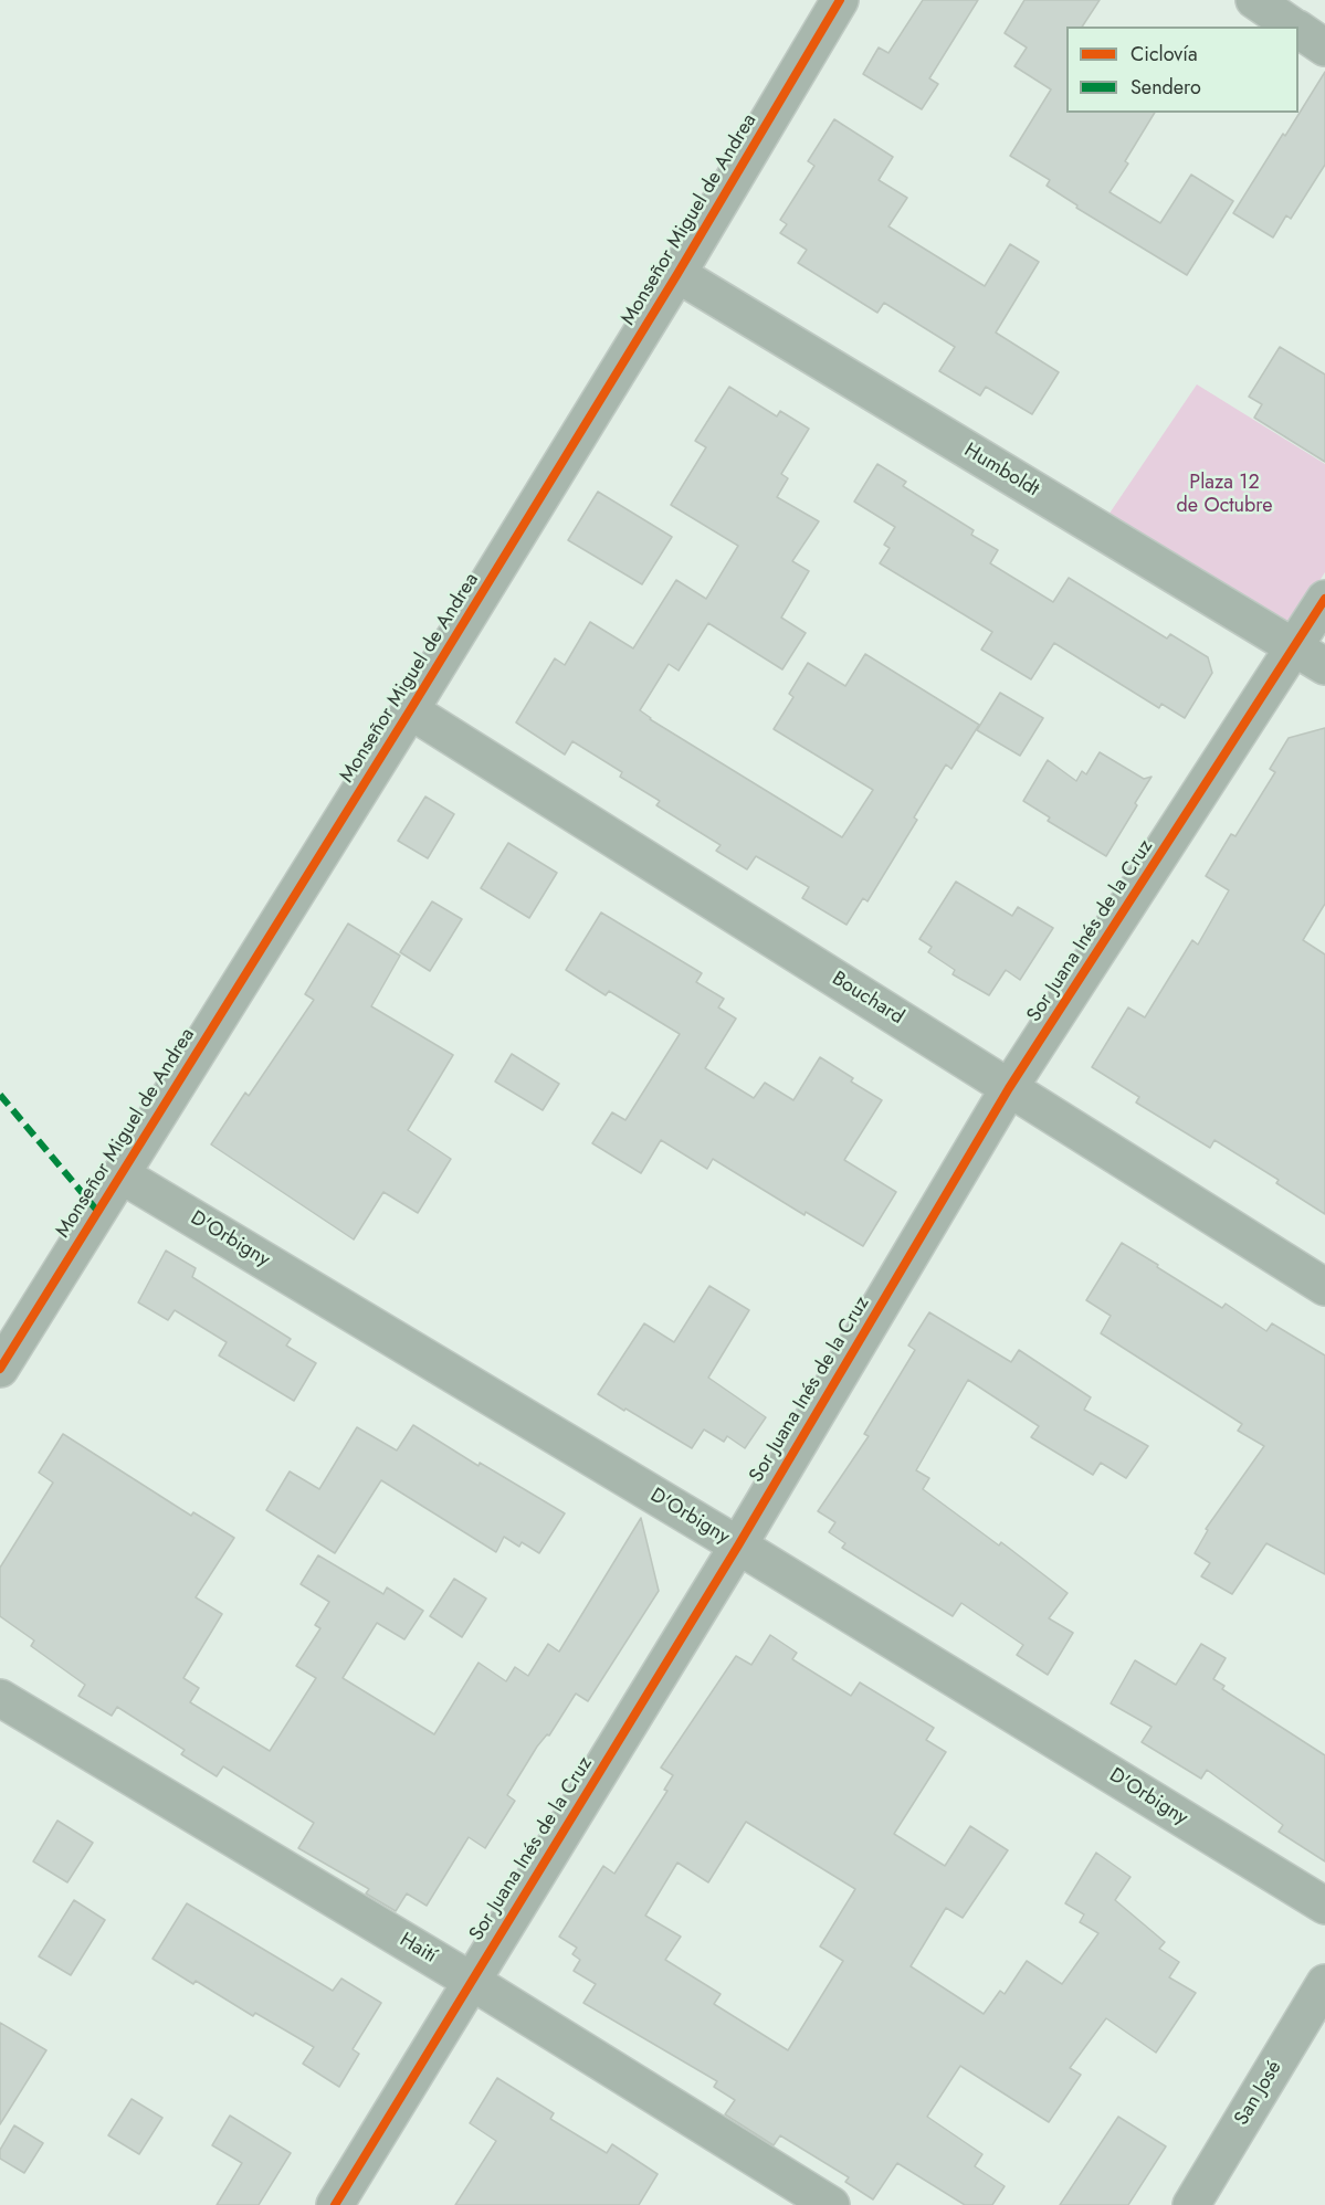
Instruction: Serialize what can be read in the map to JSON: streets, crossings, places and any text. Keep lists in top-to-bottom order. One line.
{"streets":{"street":["Monseñor Miguel de Andrea","Humboldt","Sor Juana Inés de la Cruz","Bouchard","D'Orbigny","Haití","San José"]},"crossings":[["Monseñor Miguel de Andrea","Humboldt"],["Monseñor Miguel de Andrea","Bouchard"],["Monseñor Miguel de Andrea","D'Orbigny"],["Humboldt","Sor Juana Inés de la Cruz"],["Sor Juana Inés de la Cruz","Bouchard"],["Sor Juana Inés de la Cruz","D'Orbigny"],["Sor Juana Inés de la Cruz","Haití"]],"parks":["Plaza 12 de Octubre"],"legend":["Ciclovía","Sendero"]}
